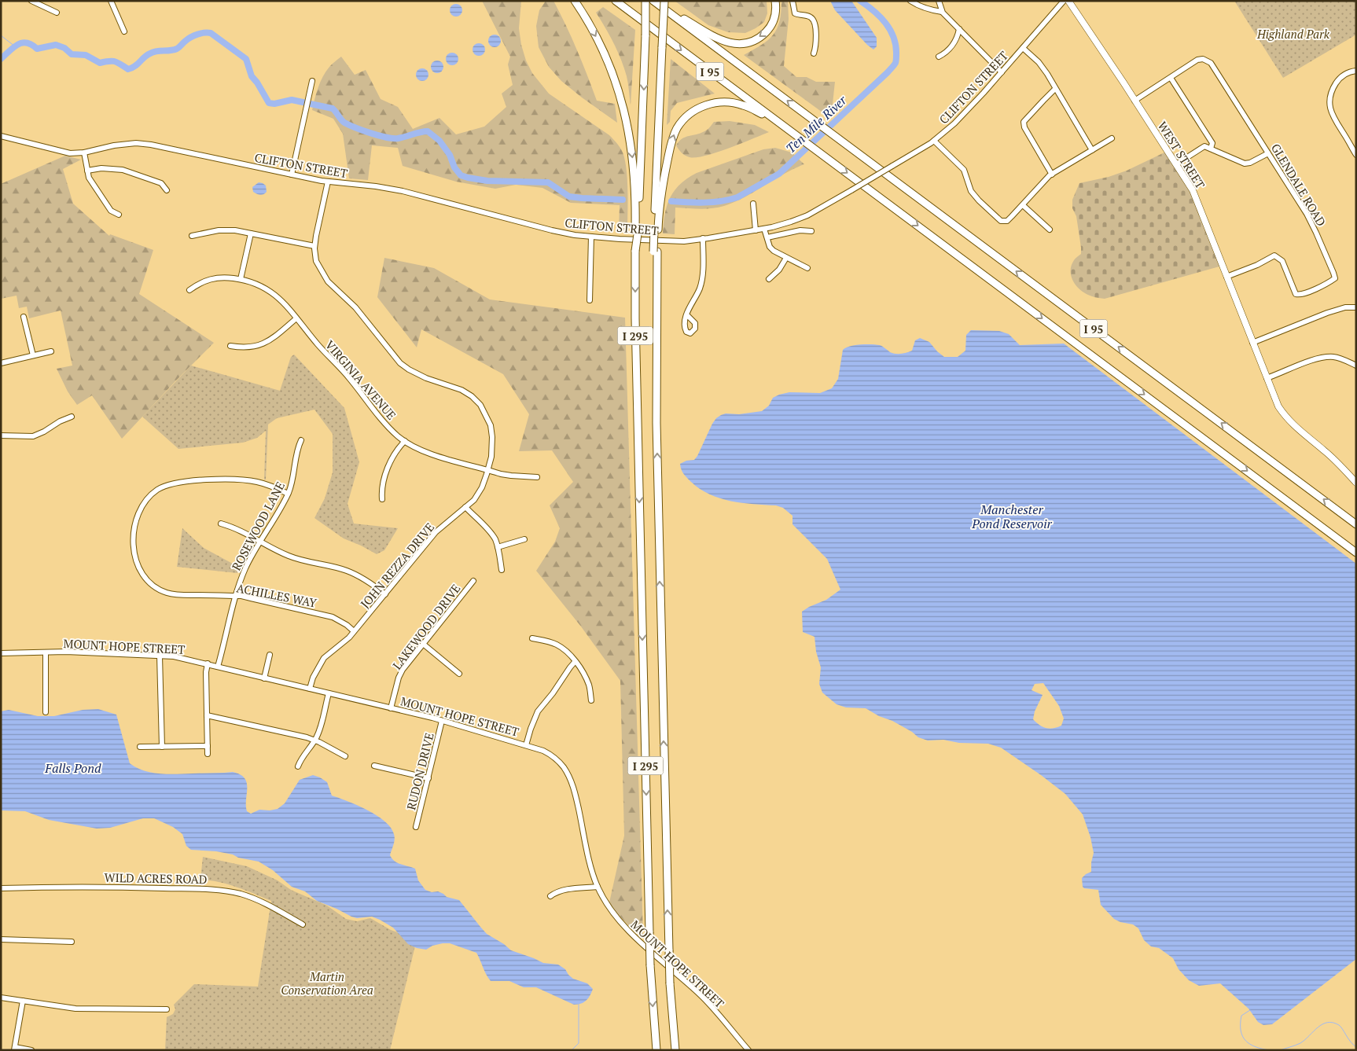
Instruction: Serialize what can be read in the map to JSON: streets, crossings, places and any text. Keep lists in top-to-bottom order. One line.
{"streets":{"highway":["I 95","I 295"],"main road":["WEST STREET"],"street":["CLIFTON STREET","GLENDALE ROAD","VIRGINIA AVENUE","ROSEWOOD LANE","JOHN REZZA DRIVE","ACHILLES WAY","LAKEWOOD DRIVE","MOUNT HOPE STREET","RUDON DRIVE","WILD ACRES ROAD"]},"crossings":[["CLIFTON STREET","JOHN REZZA DRIVE"],["WEST STREET","GLENDALE ROAD"],["VIRGINIA AVENUE","JOHN REZZA DRIVE"],["ROSEWOOD LANE","ACHILLES WAY"],["ROSEWOOD LANE","MOUNT HOPE STREET"],["JOHN REZZA DRIVE","ACHILLES WAY"],["JOHN REZZA DRIVE","MOUNT HOPE STREET"],["LAKEWOOD DRIVE","MOUNT HOPE STREET"],["MOUNT HOPE STREET","RUDON DRIVE"]],"water":["Ten Mile River","Manchester Pond Reservoir","Falls Pond"],"parks":["Highland Park","Martin Conservation Area"]}
